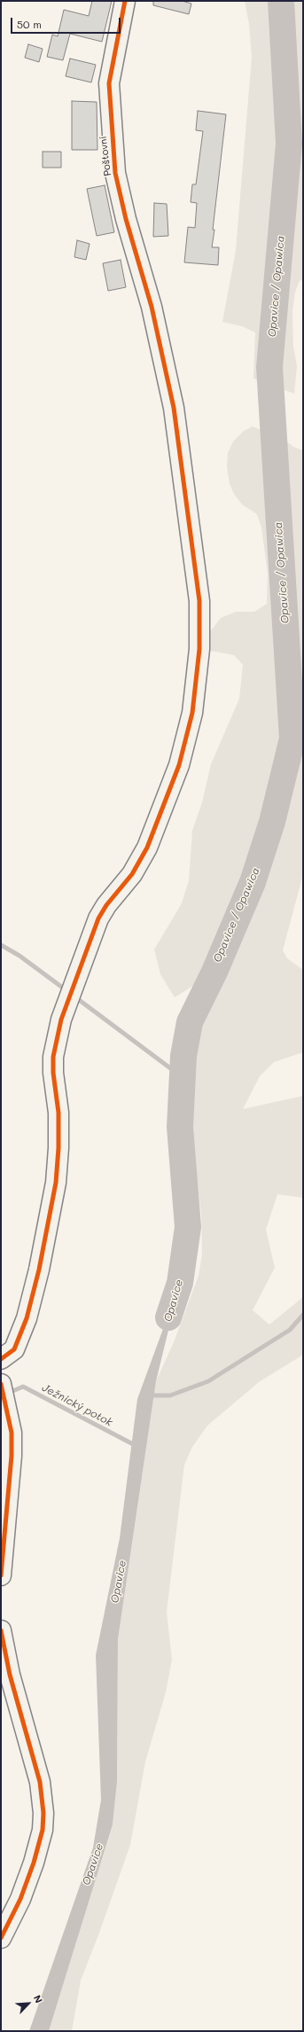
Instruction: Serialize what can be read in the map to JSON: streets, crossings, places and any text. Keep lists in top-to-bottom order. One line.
{"streets":{"street":["Poštovní"]},"water":["Opavice / Opawica","Opavice","Ježnický potok"],"scale_bar":"50 m","north":"top right"}
